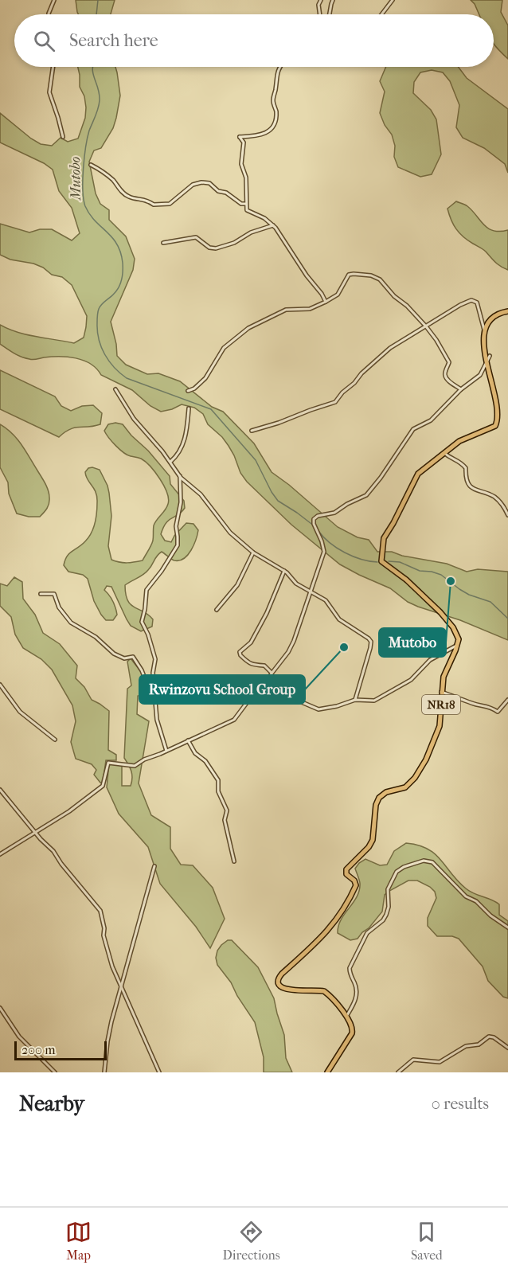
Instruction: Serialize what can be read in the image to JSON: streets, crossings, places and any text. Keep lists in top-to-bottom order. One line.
{"streets":{"main road":["NR18"]},"water":["Mutobo"],"places":["Mutobo","Rwinzovu School Group"],"scale_bar":"200 m","page":{"search":"Search here","scale":"200 m","heading":["Nearby","0 results"],"nav":["Map","Directions","Saved"]}}
